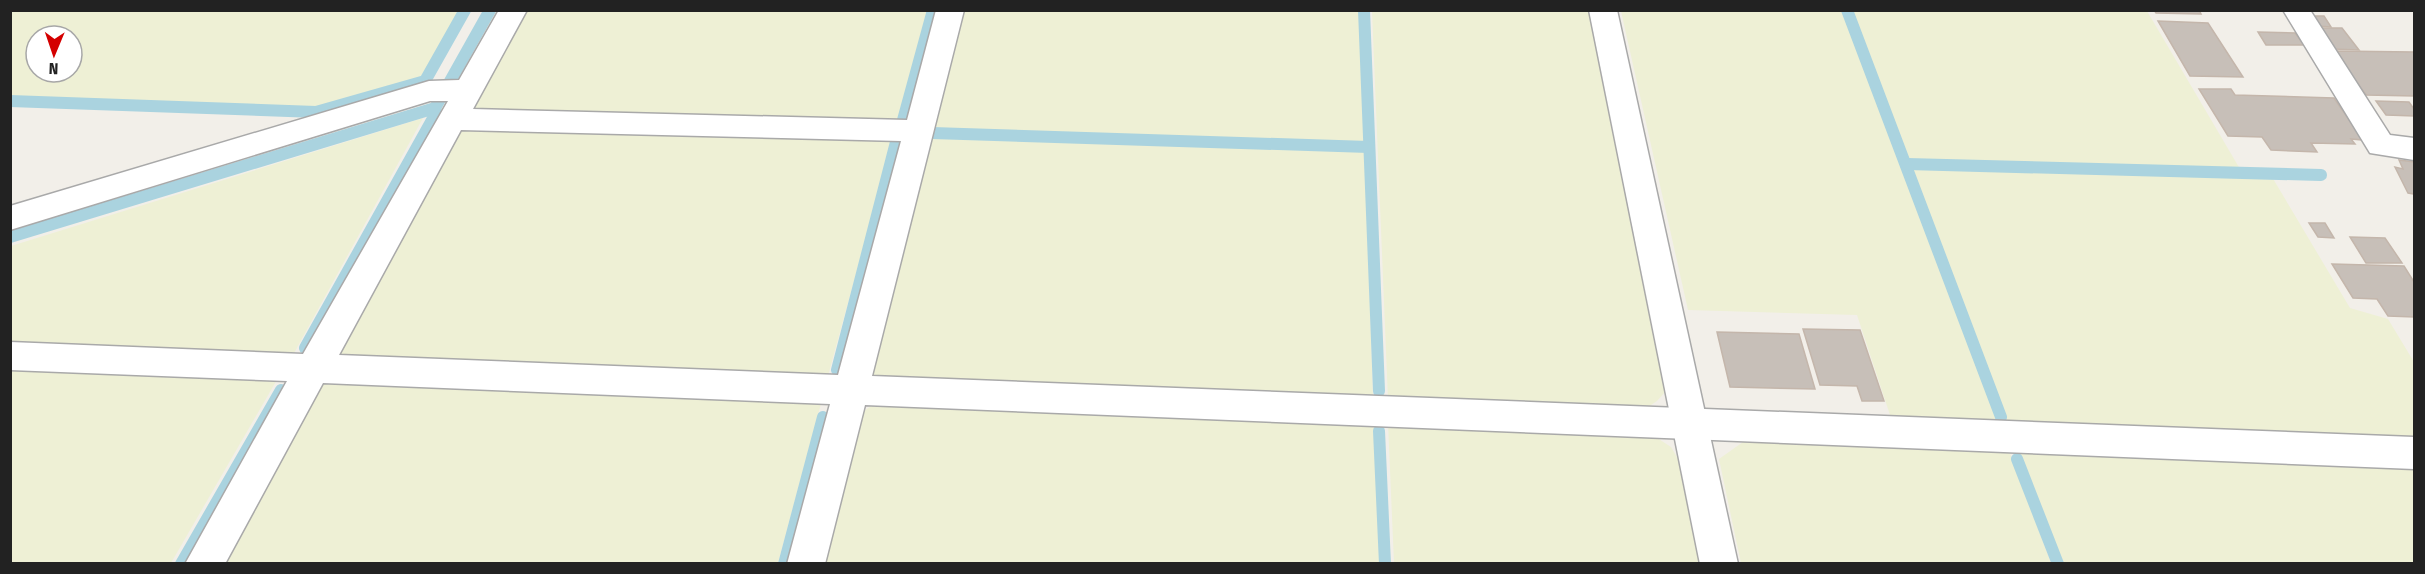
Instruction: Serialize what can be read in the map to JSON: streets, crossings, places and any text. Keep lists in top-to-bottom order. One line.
{"north":"bottom"}
